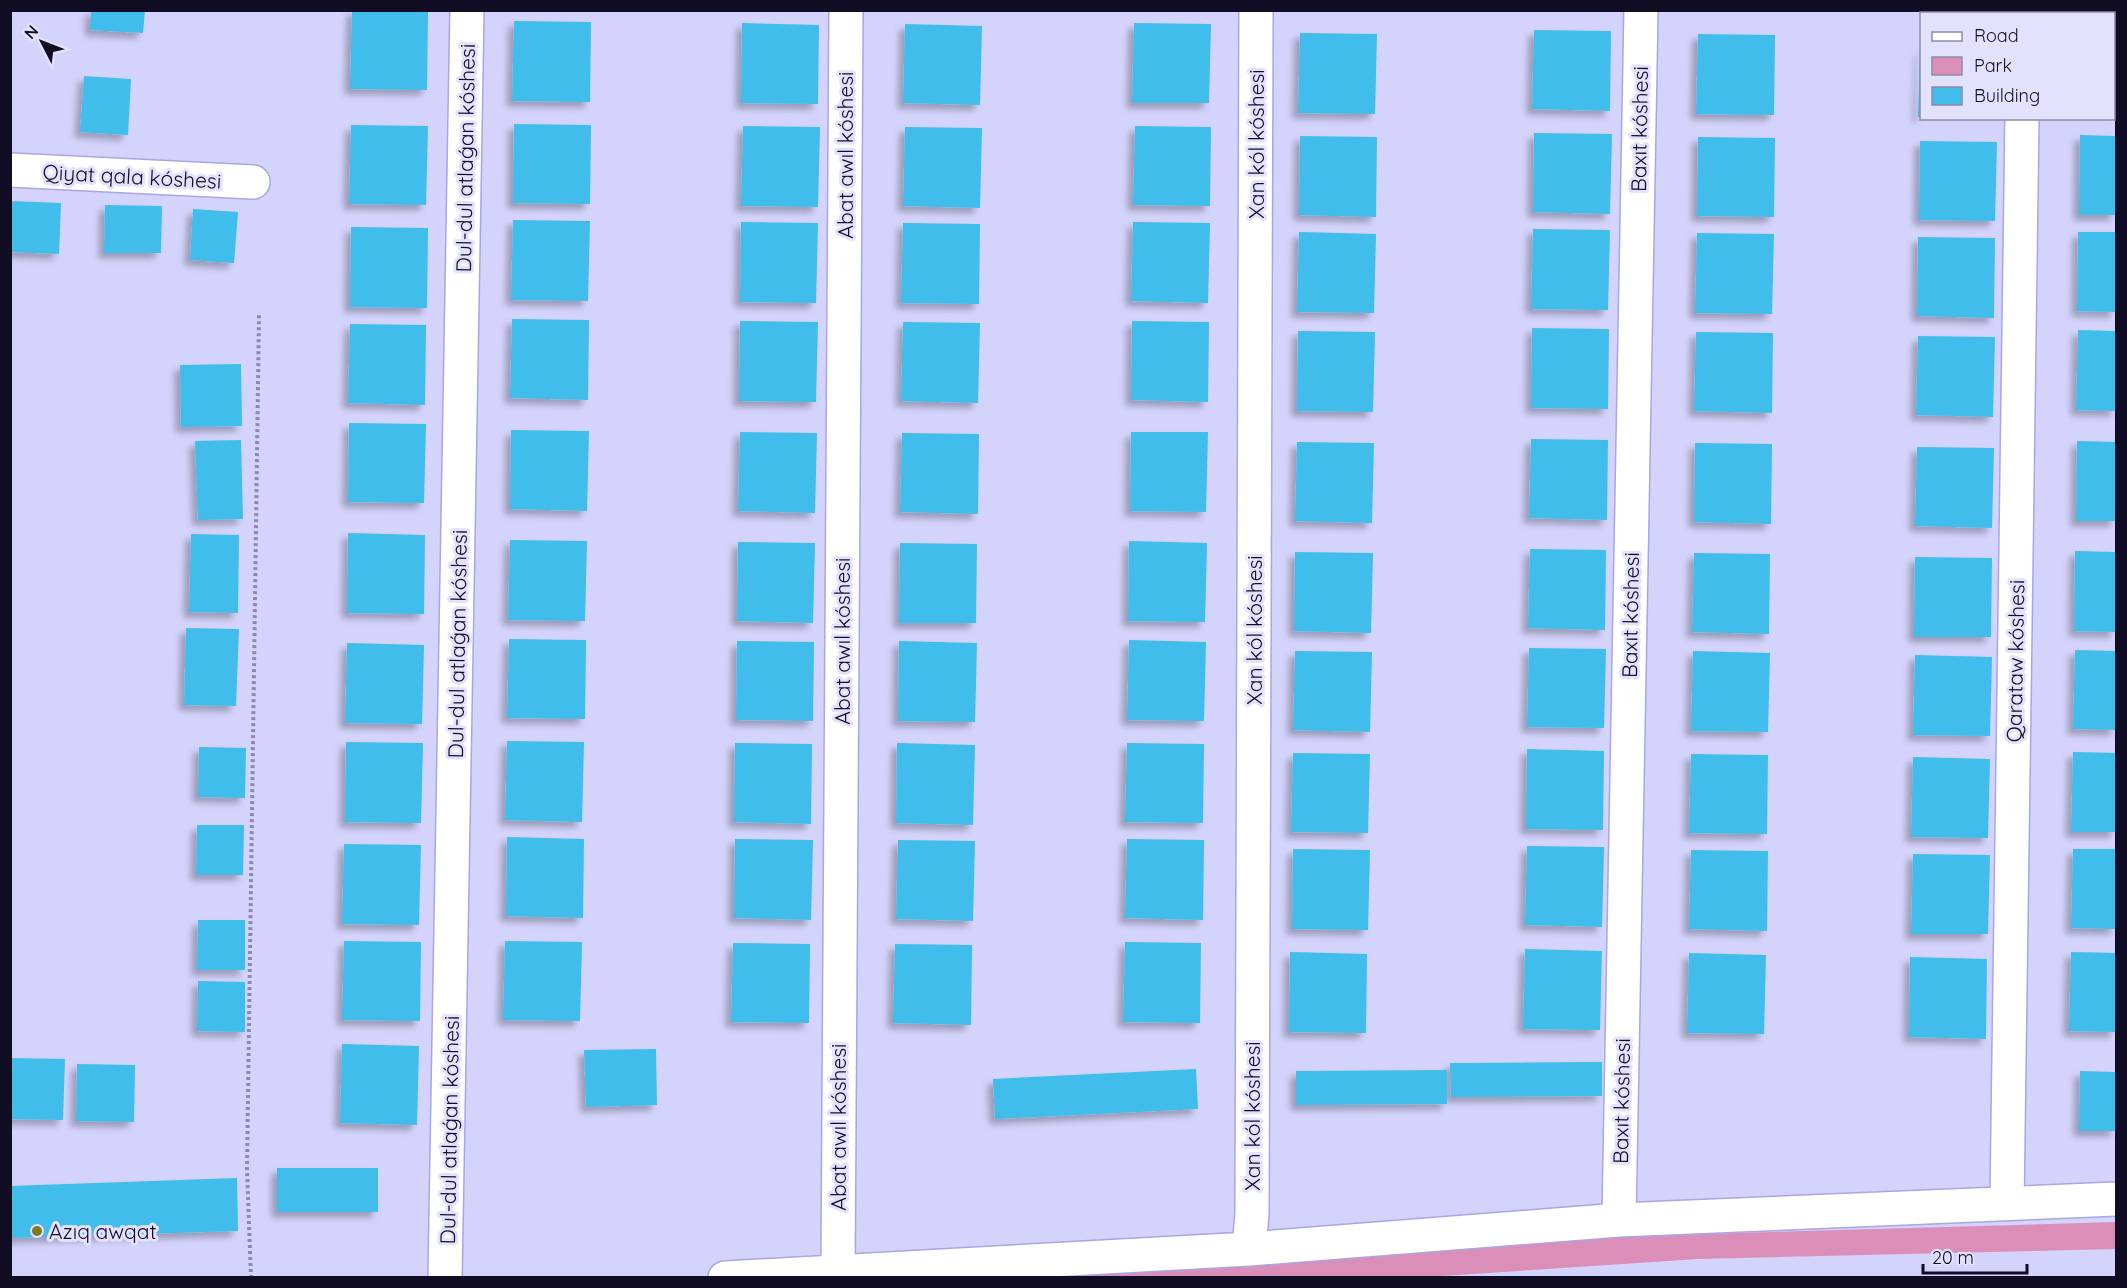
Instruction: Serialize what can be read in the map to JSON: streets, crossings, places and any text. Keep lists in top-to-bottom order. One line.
{"streets":{"street":["Baxıt kóshesi","Xan kól kóshesi","Abat awıl kóshesi","Dul-dul atlaǵan kóshesi","Qiyat qala kóshesi","Qarataw kóshesi"]},"places":["Azıq awqat"],"legend":["Road","Park","Building"],"scale_bar":"20 m","north":"top left"}
